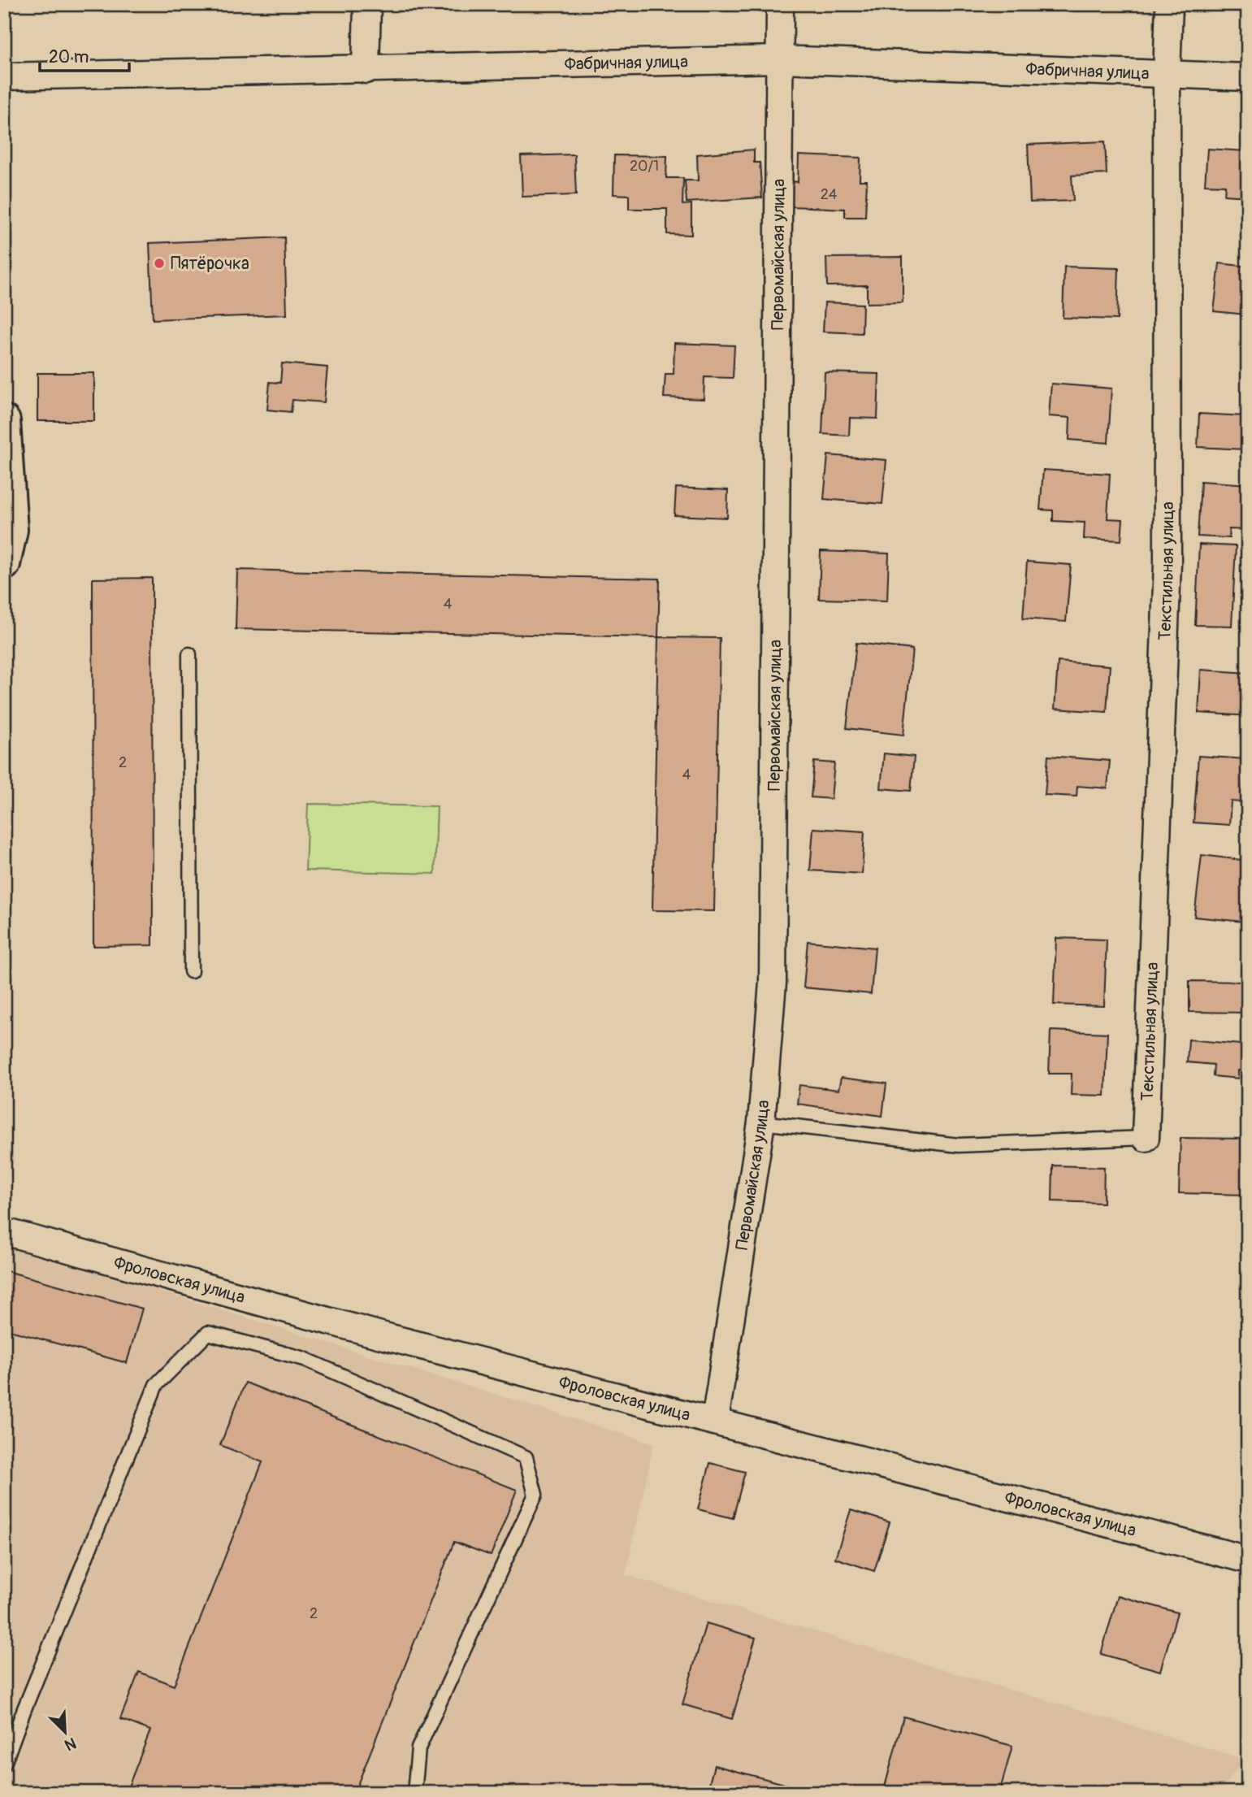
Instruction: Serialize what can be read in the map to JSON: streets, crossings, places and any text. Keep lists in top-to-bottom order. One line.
{"streets":{"street":["Фабричная улица","Первомайская улица","Текстильная улица","Фроловская улица"]},"crossings":[["Фабричная улица","Первомайская улица"],["Фабричная улица","Текстильная улица"],["Первомайская улица","Фроловская улица"]],"places":["Пятёрочка"],"house_numbers":["20/1","24","4","2","4","2"],"scale_bar":"20 m","north":"bottom right"}
